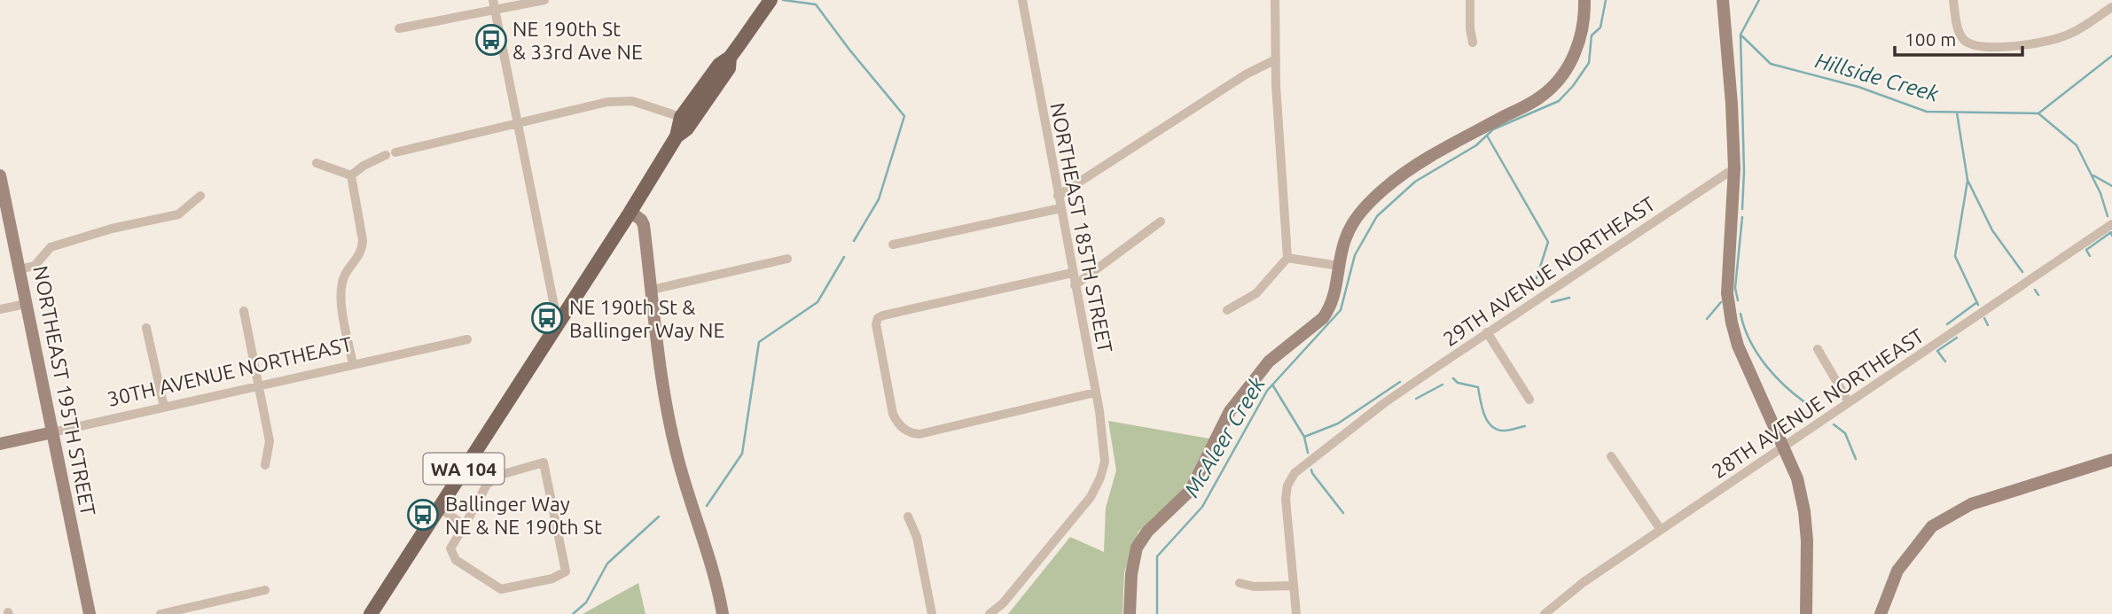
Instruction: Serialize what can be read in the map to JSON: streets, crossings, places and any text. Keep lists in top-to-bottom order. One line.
{"streets":{"main road":["WA 104"],"street":["NORTHEAST 185TH STREET","29TH AVENUE NORTHEAST","30TH AVENUE NORTHEAST","NORTHEAST 195TH STREET","28TH AVENUE NORTHEAST"]},"crossings":[["30TH AVENUE NORTHEAST","NORTHEAST 195TH STREET"]],"water":["Hillside Creek","McAleer Creek"],"places":{"bus stop":["NE 190th St & 33rd Ave NE","NE 190th St & Ballinger Way NE","Ballinger Way NE & NE 190th St"]},"scale_bar":"100 m"}
